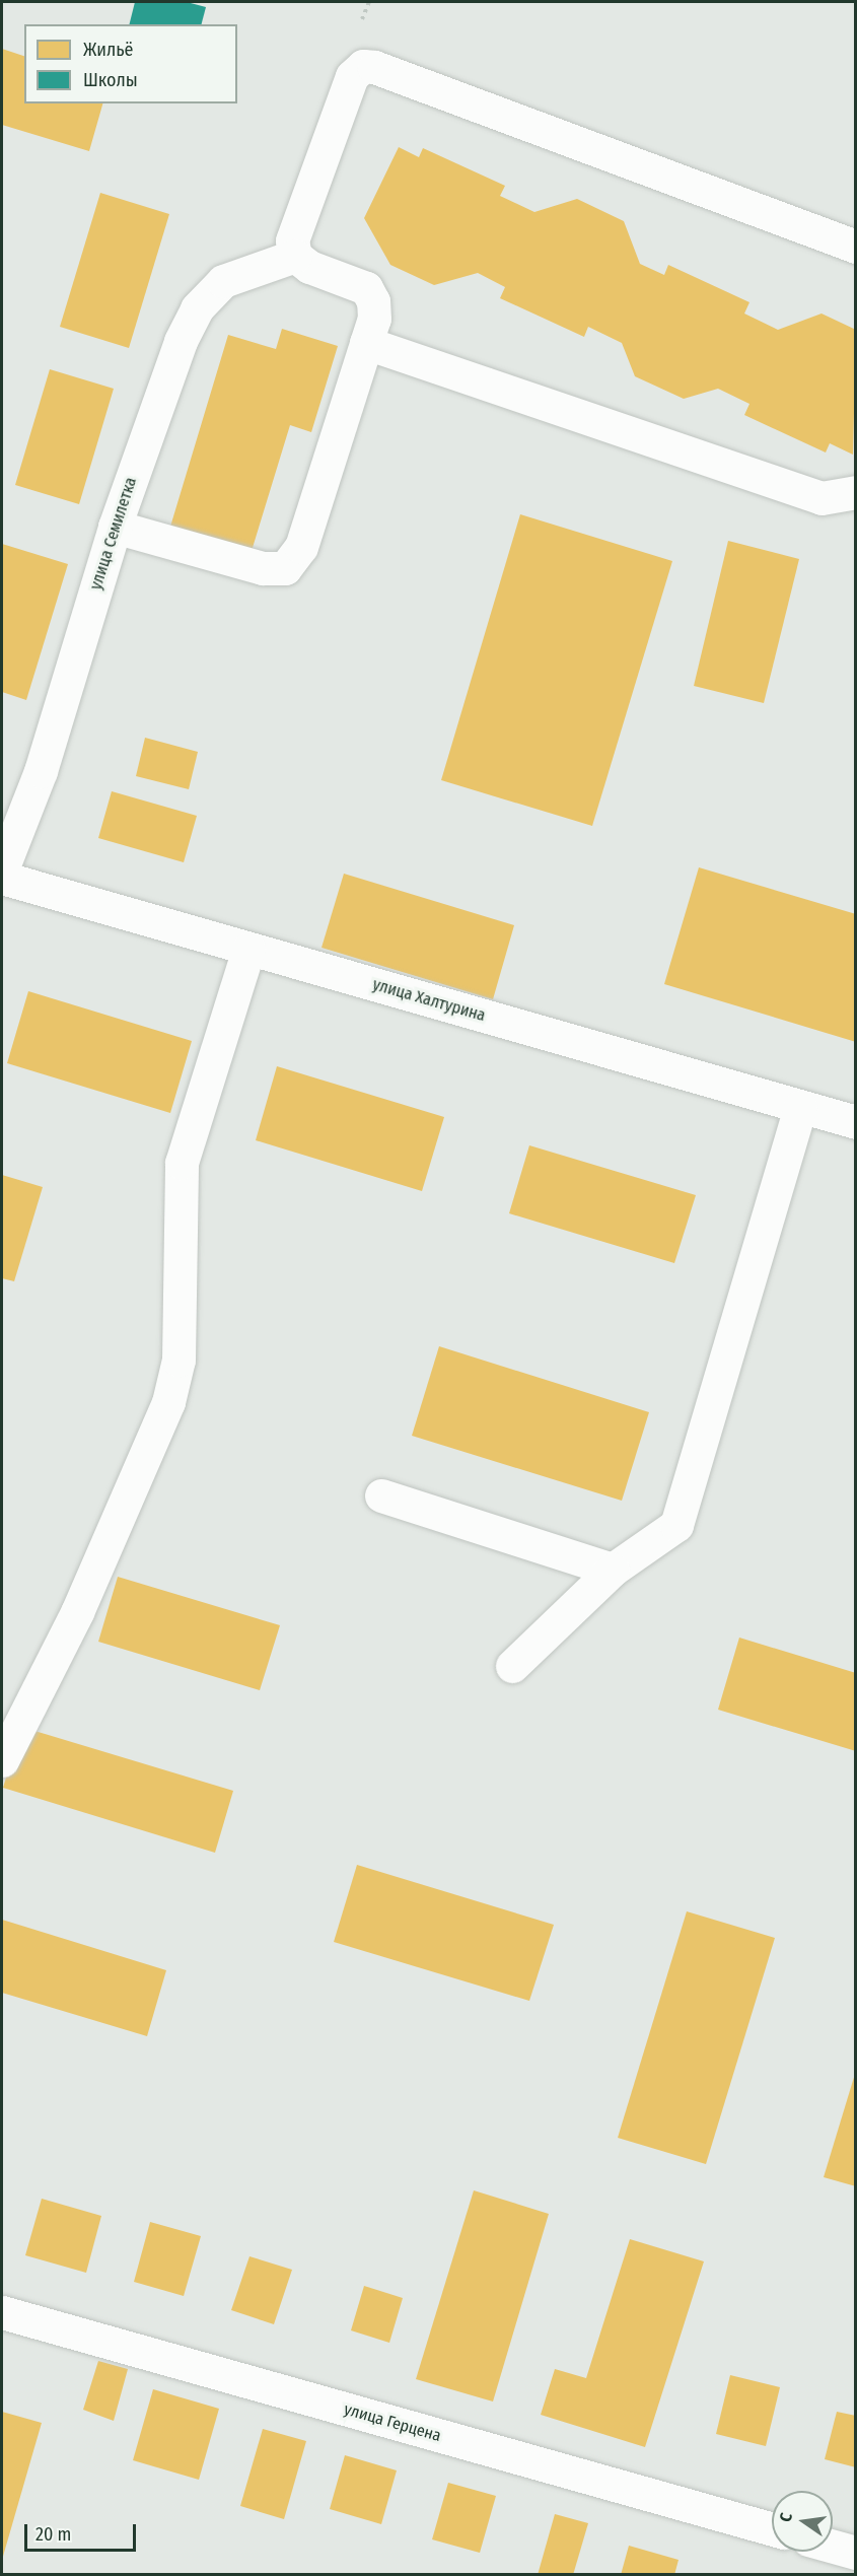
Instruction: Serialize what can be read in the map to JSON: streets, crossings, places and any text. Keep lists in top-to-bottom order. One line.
{"streets":{"street":["улица Семилетка","улица Халтурина","улица Герцена"]},"legend":["Жильё","Школы"],"scale_bar":"20 m","north":"left"}
